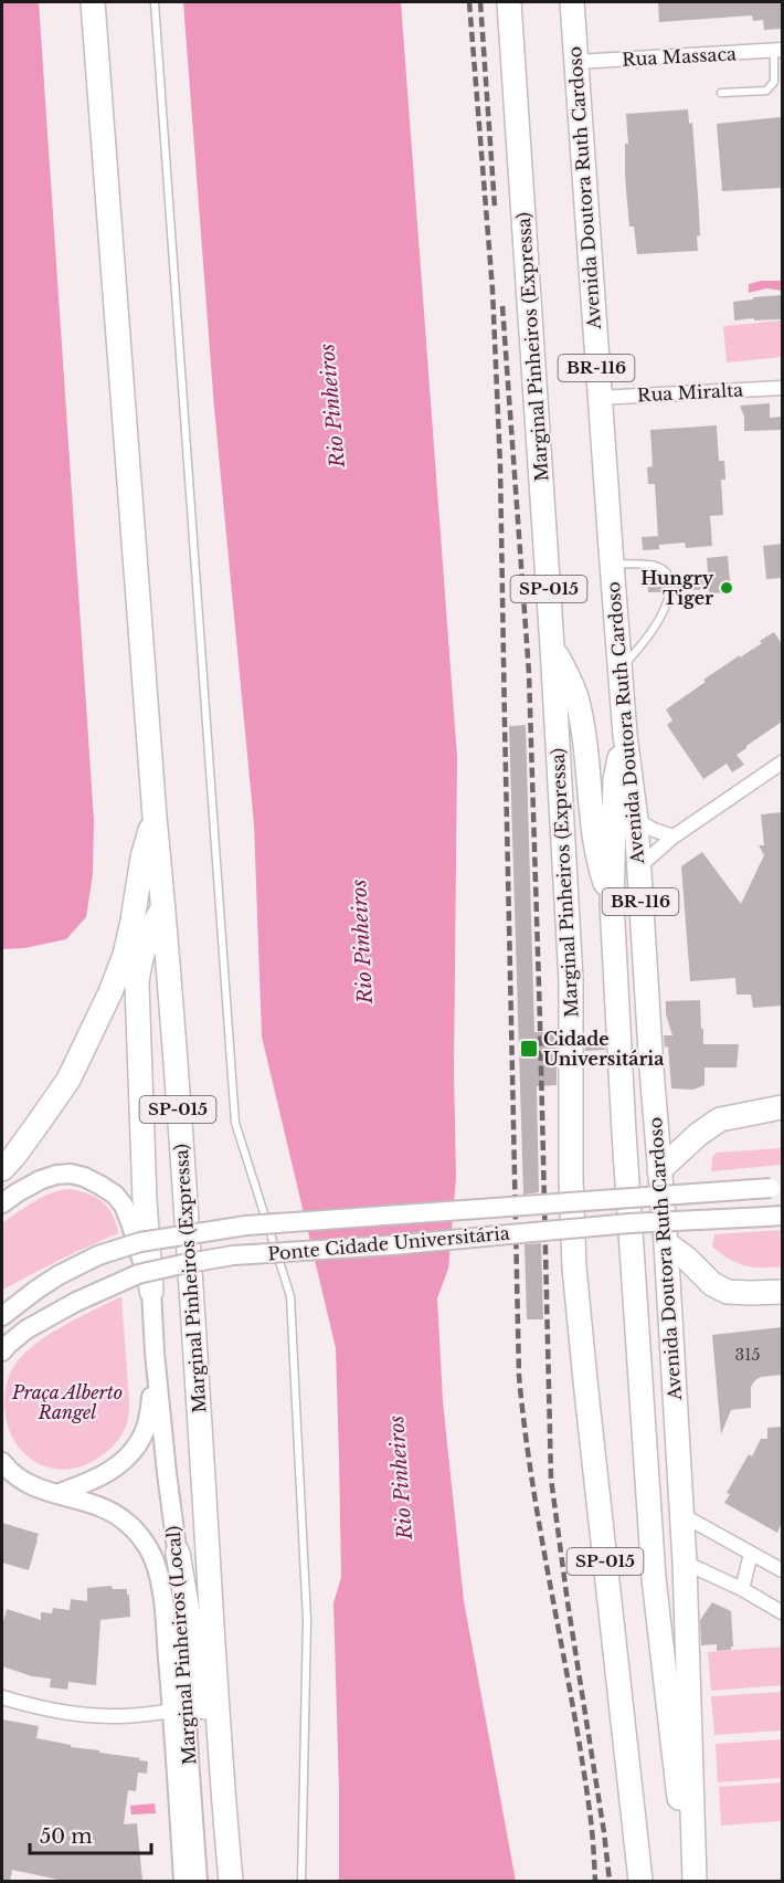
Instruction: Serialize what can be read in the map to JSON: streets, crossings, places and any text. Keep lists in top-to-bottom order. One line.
{"streets":{"highway":["Avenida Doutora Ruth Cardoso","Marginal Pinheiros (Expressa)","BR-116","SP-015"],"main road":["Ponte Cidade Universitária","Marginal Pinheiros (Local)"],"street":["Rua Massaca","Rua Miralta"]},"crossings":[["Rua Massaca","Avenida Doutora Ruth Cardoso"],["Avenida Doutora Ruth Cardoso","Rua Miralta"]],"water":["Rio Pinheiros"],"parks":["Praça Alberto Rangel"],"places":{"other":["Hungry Tiger"],"transit":["Cidade Universitária"]},"house_numbers":["315"],"scale_bar":"50 m"}
